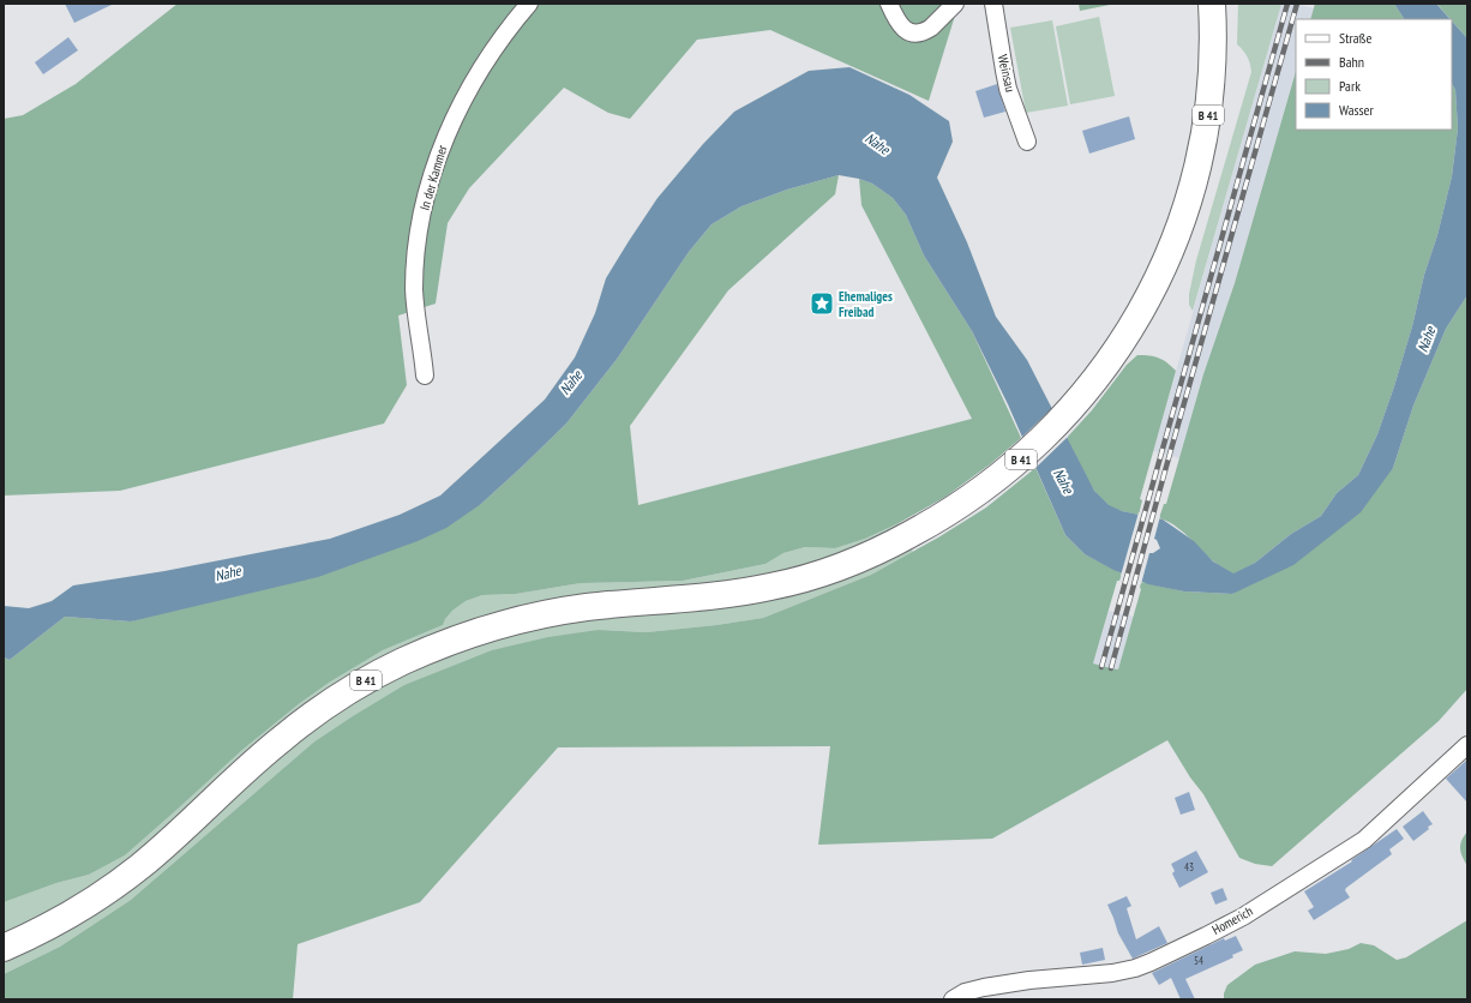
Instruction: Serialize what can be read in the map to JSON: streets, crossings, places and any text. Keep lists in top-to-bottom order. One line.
{"streets":{"main road":["B 41"],"street":["Weinsau","In der Kammer","Homerich"]},"water":["Nahe"],"places":{"place":["Ehemaliges Freibad"]},"house_numbers":["43","54"],"legend":["Straße","Bahn","Park","Wasser"]}
